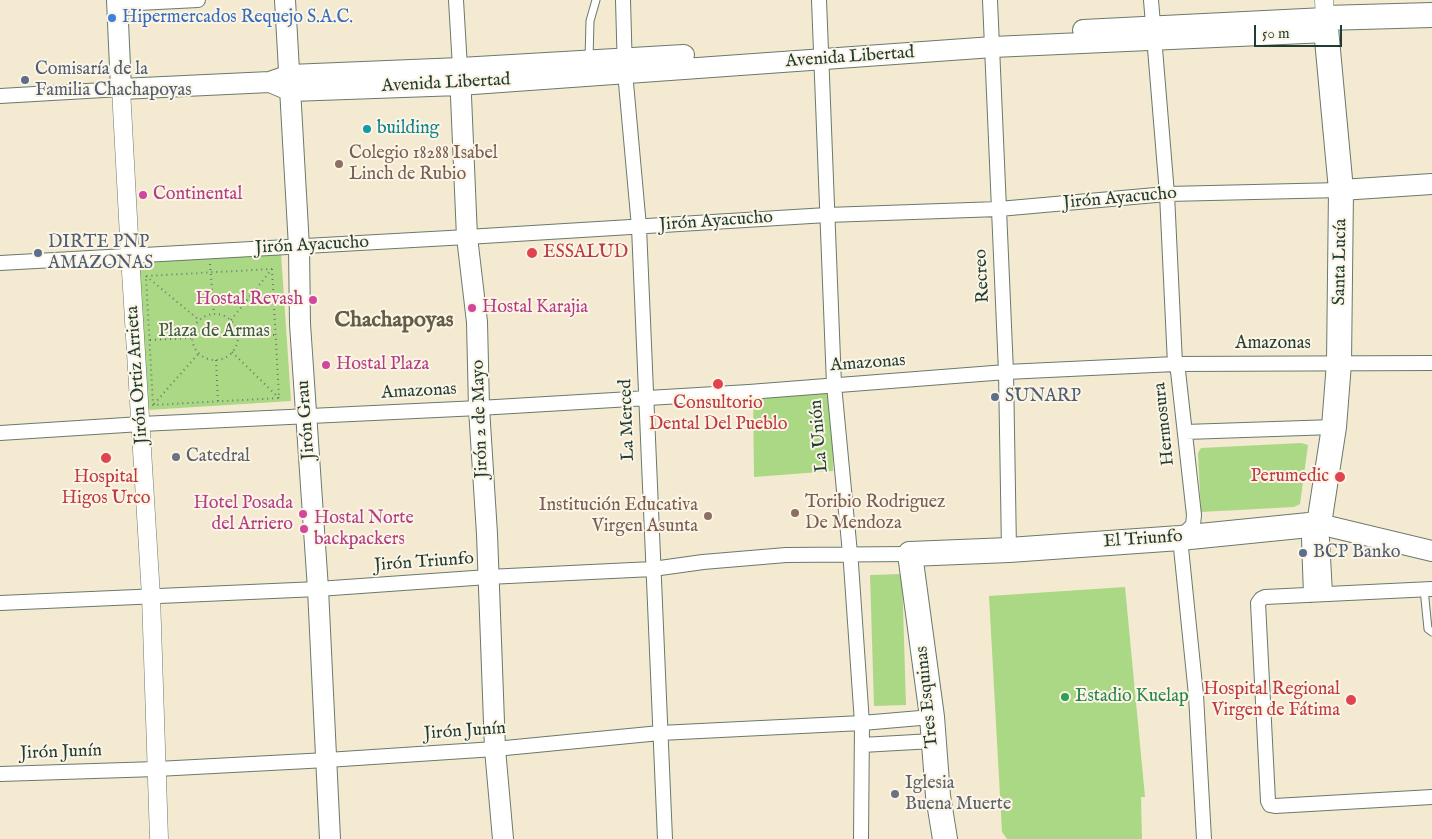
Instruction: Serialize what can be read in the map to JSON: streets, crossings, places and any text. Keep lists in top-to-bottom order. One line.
{"streets":{"highway":["Avenida Libertad","Santa Lucía","El Triunfo","Tres Esquinas"],"main road":["Jirón Ayacucho","Jirón Ortiz Arrieta","Jirón 2 de Mayo","Jirón Grau"],"street":["Recreo","Amazonas","La Merced","Hermosura","La Unión","Jirón Triunfo","Jirón Junín"]},"crossings":[["Avenida Libertad","Santa Lucía"],["Avenida Libertad","Recreo"],["Avenida Libertad","Jirón Ortiz Arrieta"],["Avenida Libertad","Jirón 2 de Mayo"],["Avenida Libertad","Jirón Grau"],["Avenida Libertad","La Merced"],["Avenida Libertad","Hermosura"],["Avenida Libertad","La Unión"],["Jirón Ayacucho","Santa Lucía"],["Jirón Ayacucho","Recreo"],["Jirón Ayacucho","Jirón Ortiz Arrieta"],["Jirón Ayacucho","Jirón 2 de Mayo"],["Jirón Ayacucho","Jirón Grau"],["Jirón Ayacucho","La Merced"],["Jirón Ayacucho","Hermosura"],["Jirón Ayacucho","La Unión"],["Santa Lucía","Amazonas"],["Santa Lucía","El Triunfo"],["Recreo","Amazonas"],["Recreo","El Triunfo"],["Amazonas","Jirón Ortiz Arrieta"],["Amazonas","Jirón 2 de Mayo"],["Amazonas","Jirón Grau"],["Amazonas","La Merced"],["Amazonas","Hermosura"],["Amazonas","La Unión"],["Jirón Ortiz Arrieta","Jirón Triunfo"],["Jirón Ortiz Arrieta","Jirón Junín"],["Jirón 2 de Mayo","Jirón Triunfo"],["Jirón 2 de Mayo","Jirón Junín"],["Jirón Grau","Jirón Triunfo"],["Jirón Grau","Jirón Junín"],["La Merced","Jirón Triunfo"],["La Merced","Jirón Junín"],["Hermosura","El Triunfo"],["La Unión","El Triunfo"],["La Unión","Jirón Triunfo"],["La Unión","Jirón Junín"],["El Triunfo","Jirón Triunfo"],["El Triunfo","Tres Esquinas"],["Tres Esquinas","Jirón Junín"]],"districts":["Chachapoyas"],"parks":["Plaza de Armas"],"places":["Hipermercados Requejo S.A.C.","Comisaría de la Familia Chachapoyas","building","Colegio 18288 Isabel Linch de Rubio","Continental","DIRTE PNP AMAZONAS","ESSALUD","Hostal Revash","Hostal Karajia","Hostal Plaza","Consultorio Dental Del Pueblo","SUNARP","Catedral","Hospital Higos Urco","Perumedic","Toribio Rodriguez De Mendoza","Hotel Posada del Arriero","Institución Educativa Virgen Asunta","Hostal Norte backpackers","BCP Banko","Estadio Kuelap","Hospital Regional Virgen de Fátima","Iglesia Buena Muerte"],"scale_bar":"50 m"}
